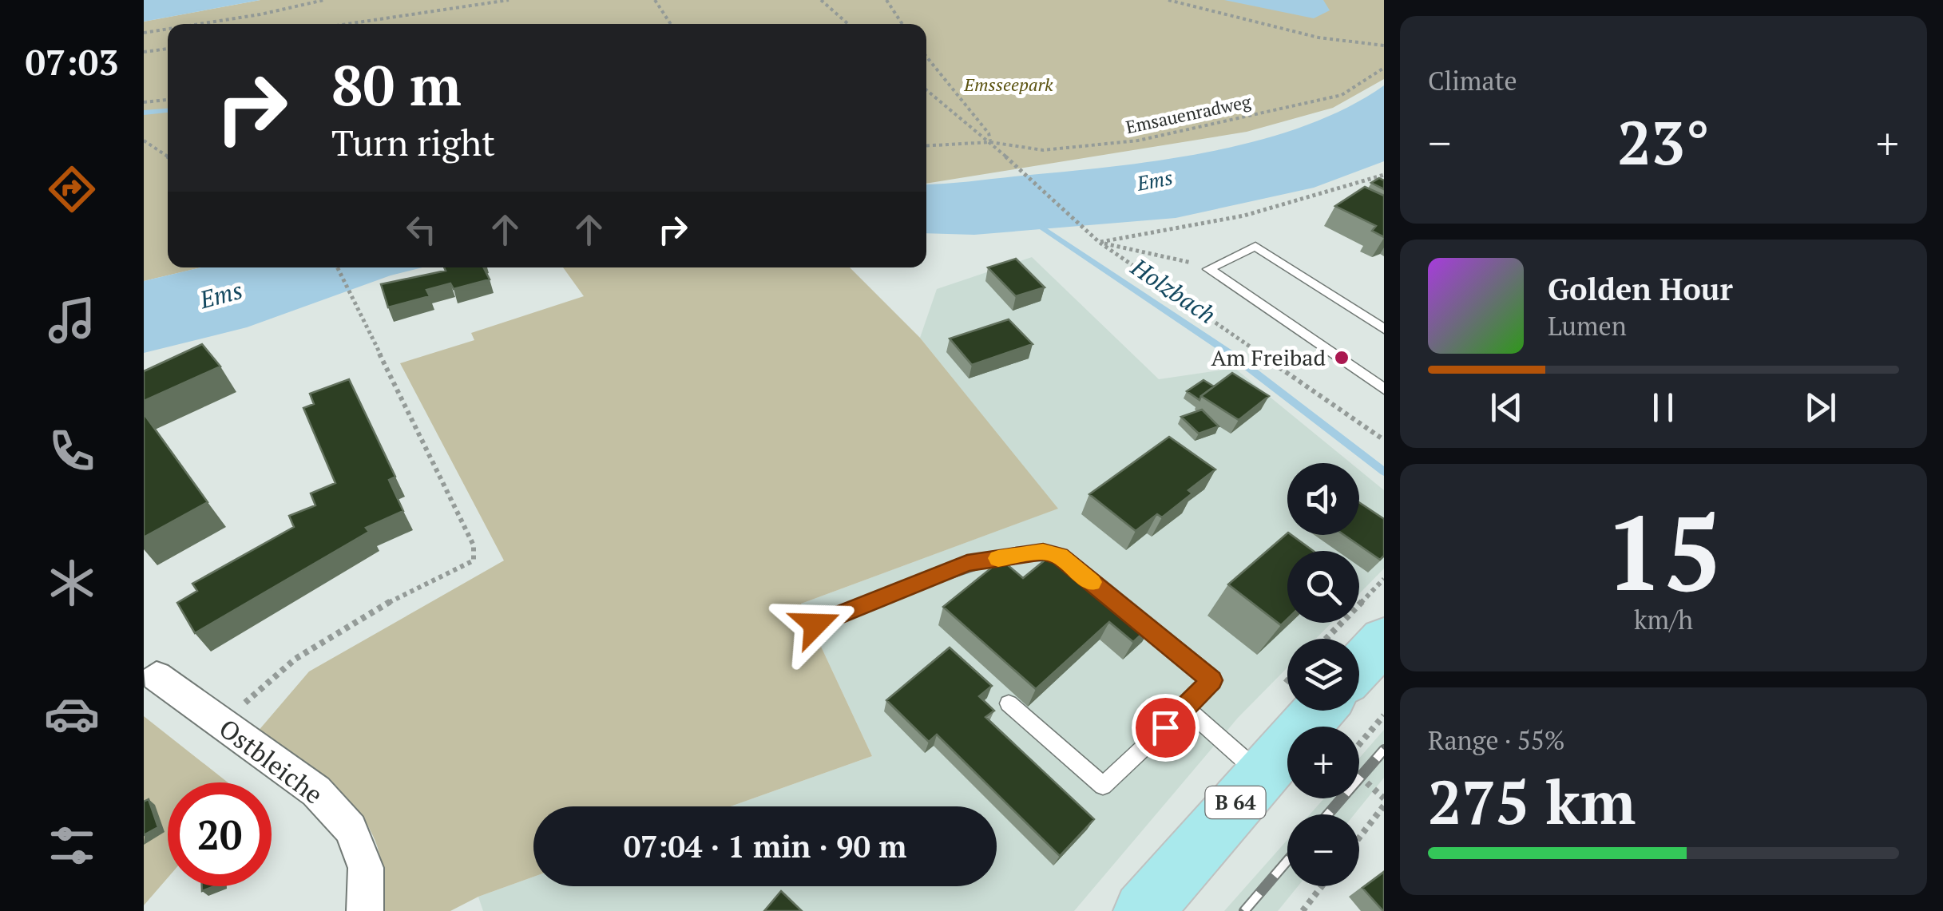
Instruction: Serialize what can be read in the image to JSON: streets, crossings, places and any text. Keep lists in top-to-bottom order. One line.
{"streets":{"main road":["B 64"],"street":["Ostbleiche"],"path":["Emsauenradweg"]},"water":["Ems","Holzbach"],"parks":["Emsseepark"],"places":["Am Freibad"],"page":{"tabs":"07:03","tile":["Climate",["15","km/h"],["Range · 55%","275 km"]],"turn":["80 m","Turn right"],"heat":["−","23°","+"],"song":["Golden Hour","Lumen"],"map_buttons":["+","−"],"limit":"20","trip":"07:04 · 1 min · 90 m"}}
